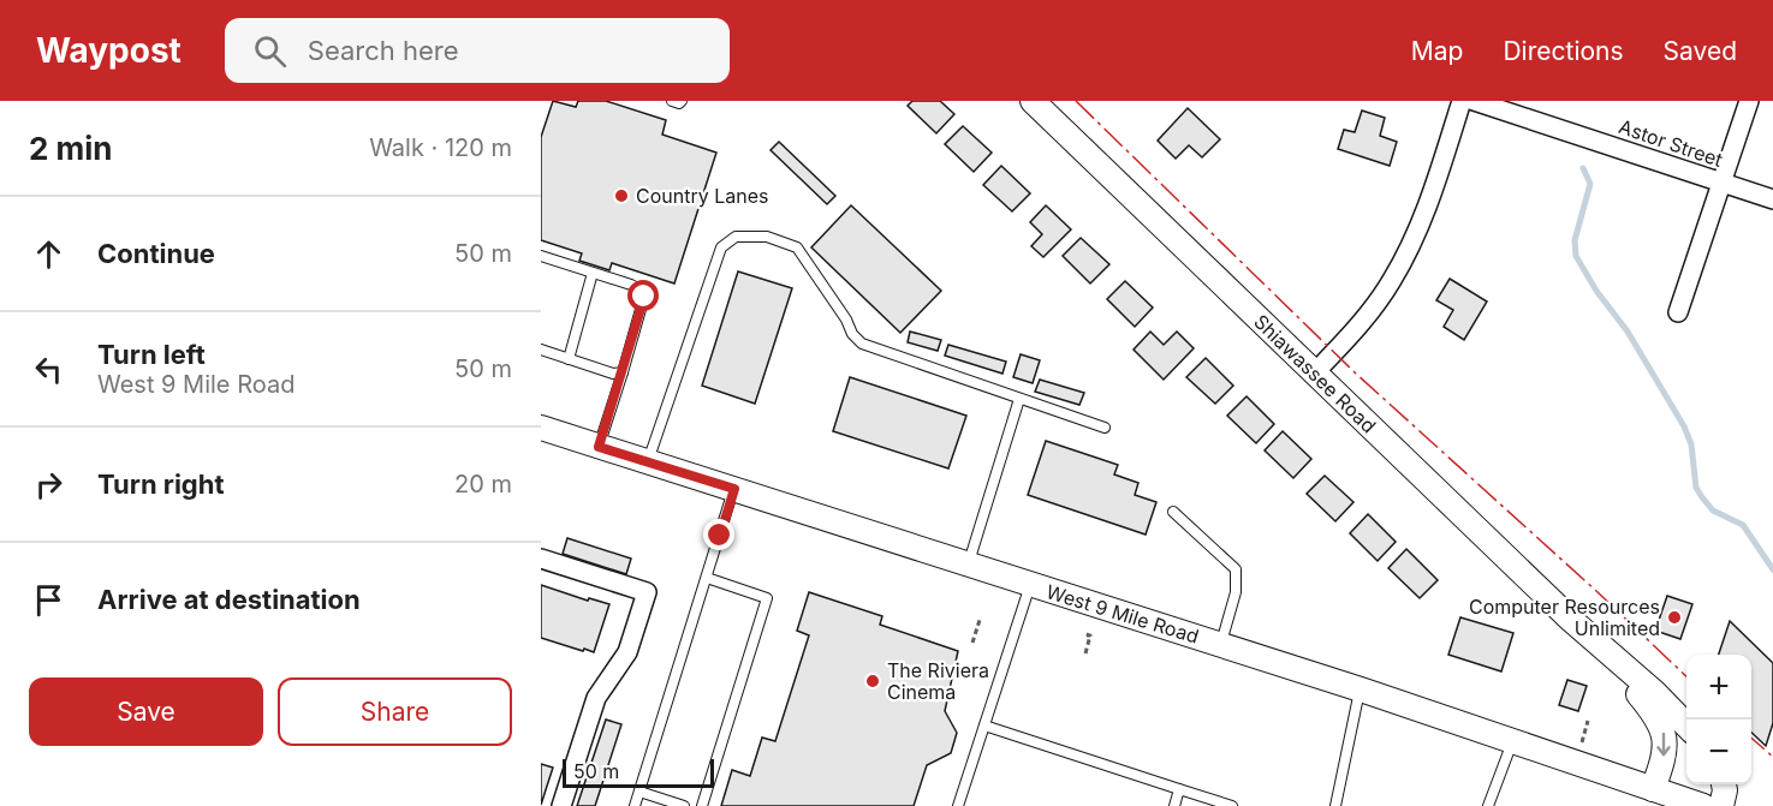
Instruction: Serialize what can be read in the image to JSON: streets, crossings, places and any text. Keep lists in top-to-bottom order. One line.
{"streets":{"street":["Astor Street","Shiawassee Road","West 9 Mile Road"]},"crossings":[["Shiawassee Road","West 9 Mile Road"]],"places":["Country Lanes","Computer Resources Unlimited","The Riviera Cinema"],"scale_bar":"50 m","page":{"header":"Waypost","search":"Search here","nav":["Map","Directions","Saved"],"heading":["2 min","Walk · 120 m"],"list":[["Continue","50 m"],["Turn left","West 9 Mile Road","50 m"],["Turn right","20 m"],"Arrive at destination"],"map_buttons":["+","−"],"buttons":["Save","Share"],"scale":"50 m"}}
